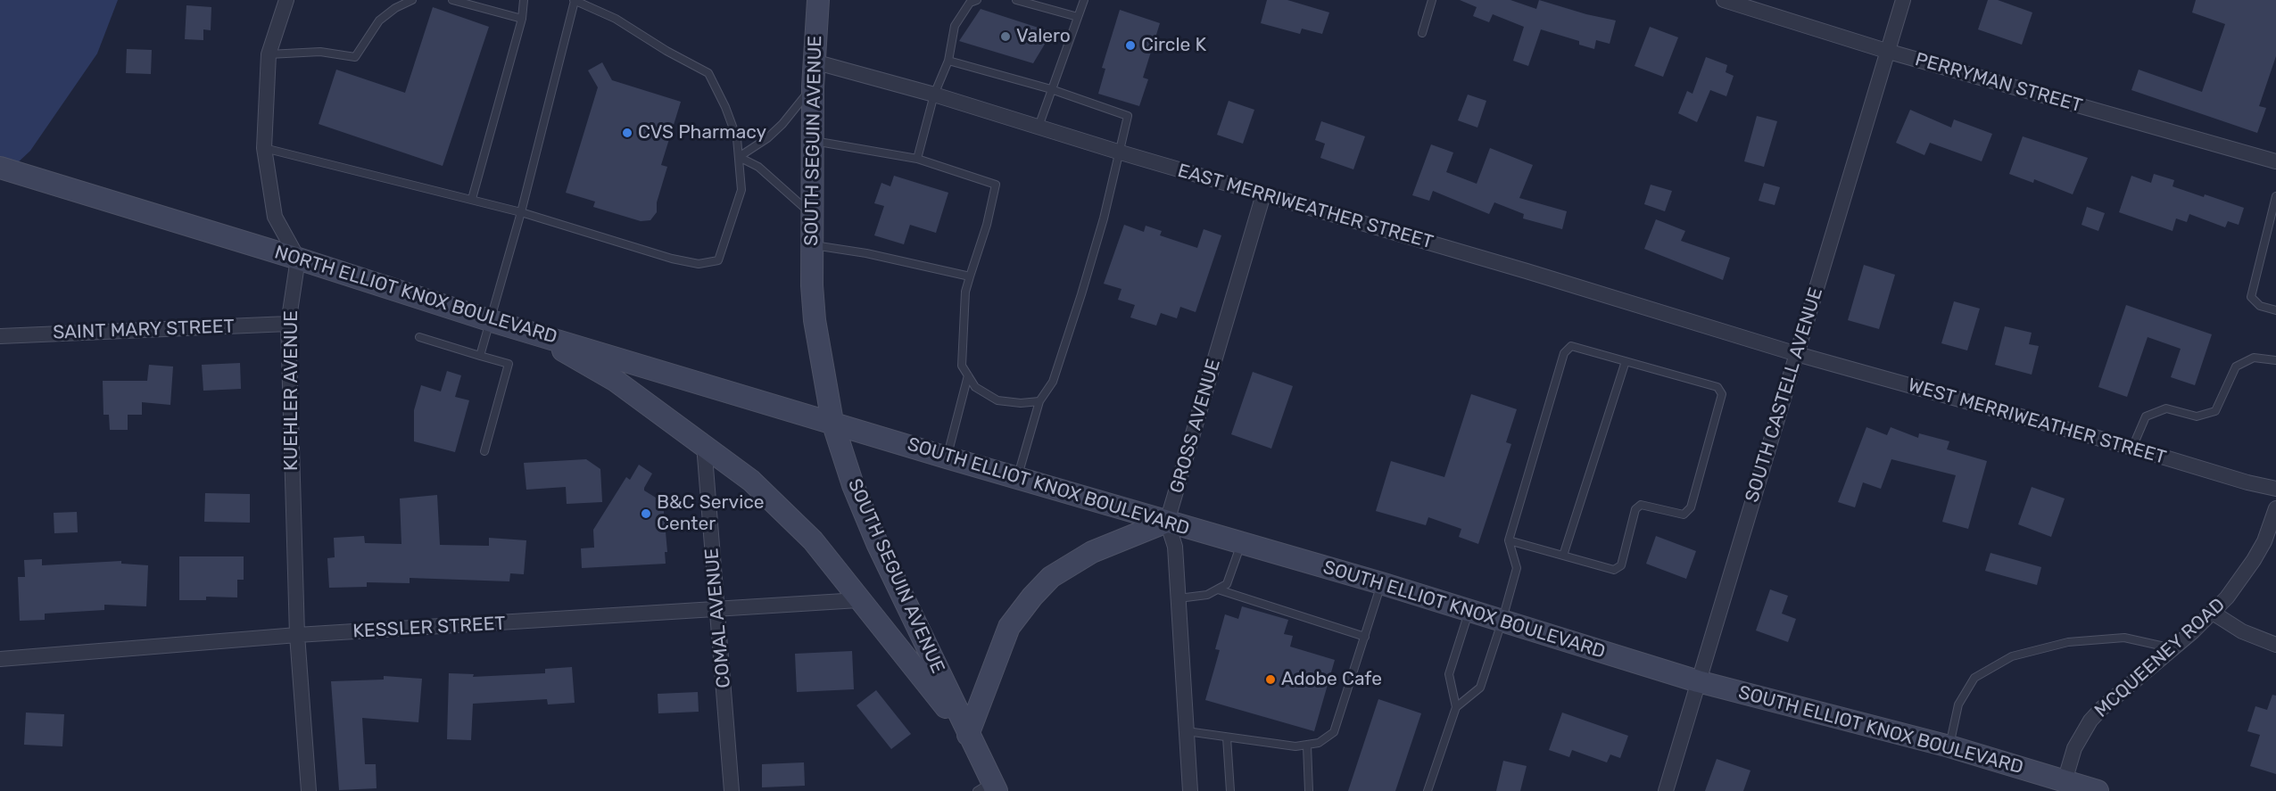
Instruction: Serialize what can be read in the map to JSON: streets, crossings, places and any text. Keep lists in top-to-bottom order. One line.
{"streets":{"main road":["SOUTH SEGUIN AVENUE","NORTH ELLIOT KNOX BOULEVARD","SOUTH ELLIOT KNOX BOULEVARD"],"street":["PERRYMAN STREET","EAST MERRIWEATHER STREET","SAINT MARY STREET","KUEHLER AVENUE","SOUTH CASTELL AVENUE","WEST MERRIWEATHER STREET","GROSS AVENUE","COMAL AVENUE","KESSLER STREET","MCQUEENEY ROAD"]},"crossings":[["PERRYMAN STREET","SOUTH CASTELL AVENUE"],["SOUTH SEGUIN AVENUE","EAST MERRIWEATHER STREET"],["SOUTH SEGUIN AVENUE","NORTH ELLIOT KNOX BOULEVARD"],["SOUTH SEGUIN AVENUE","SOUTH ELLIOT KNOX BOULEVARD"],["EAST MERRIWEATHER STREET","SOUTH CASTELL AVENUE"],["EAST MERRIWEATHER STREET","WEST MERRIWEATHER STREET"],["EAST MERRIWEATHER STREET","GROSS AVENUE"],["NORTH ELLIOT KNOX BOULEVARD","KUEHLER AVENUE"],["NORTH ELLIOT KNOX BOULEVARD","SOUTH ELLIOT KNOX BOULEVARD"],["SAINT MARY STREET","KUEHLER AVENUE"],["KUEHLER AVENUE","KESSLER STREET"],["SOUTH CASTELL AVENUE","WEST MERRIWEATHER STREET"],["SOUTH CASTELL AVENUE","SOUTH ELLIOT KNOX BOULEVARD"],["GROSS AVENUE","SOUTH ELLIOT KNOX BOULEVARD"],["SOUTH ELLIOT KNOX BOULEVARD","MCQUEENEY ROAD"],["COMAL AVENUE","KESSLER STREET"]],"places":["Valero","Circle K","CVS Pharmacy","B&C Service Center","Adobe Cafe"]}
